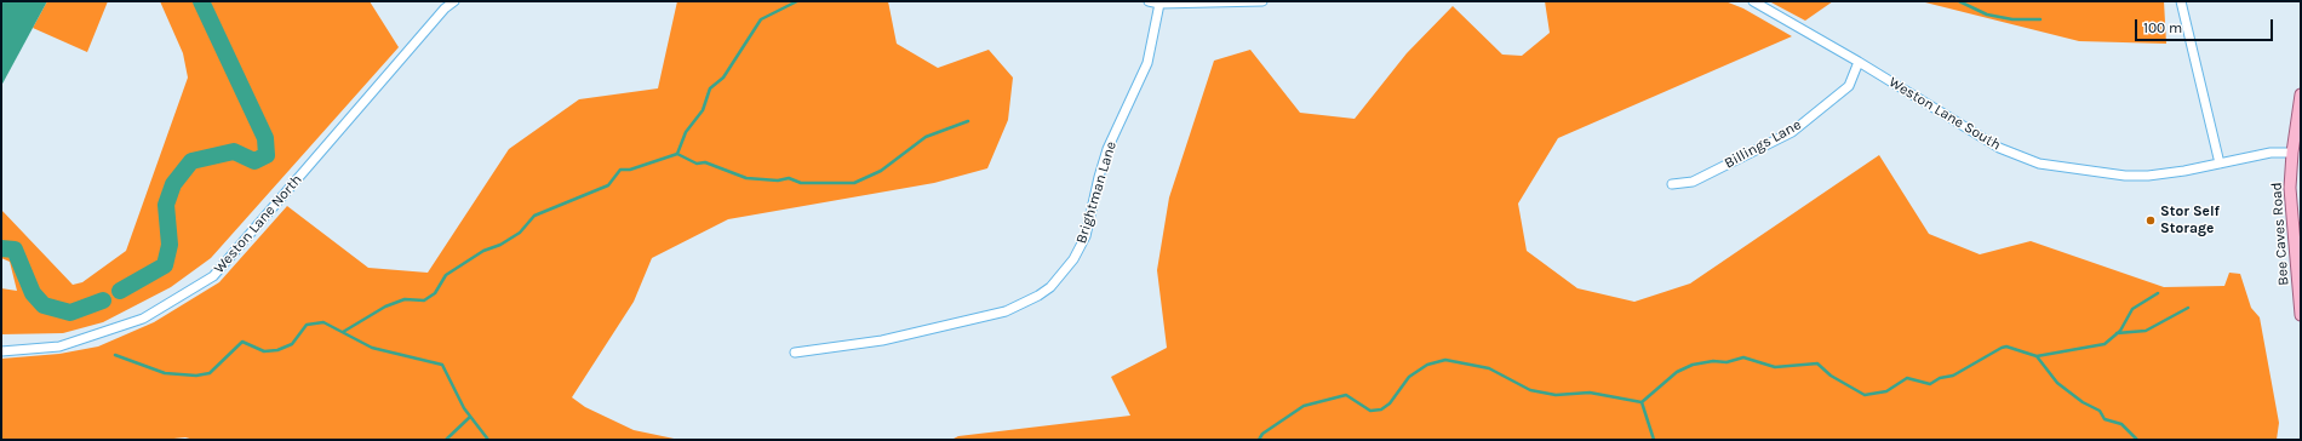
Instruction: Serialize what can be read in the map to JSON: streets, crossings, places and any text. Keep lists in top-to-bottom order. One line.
{"streets":{"main road":["Bee Caves Road"],"street":["Weston Lane South","Billings Lane","Brightman Lane","Weston Lane North"]},"crossings":[["Weston Lane South","Billings Lane"],["Weston Lane South","Bee Caves Road"]],"places":["Stor Self Storage"],"scale_bar":"100 m"}
